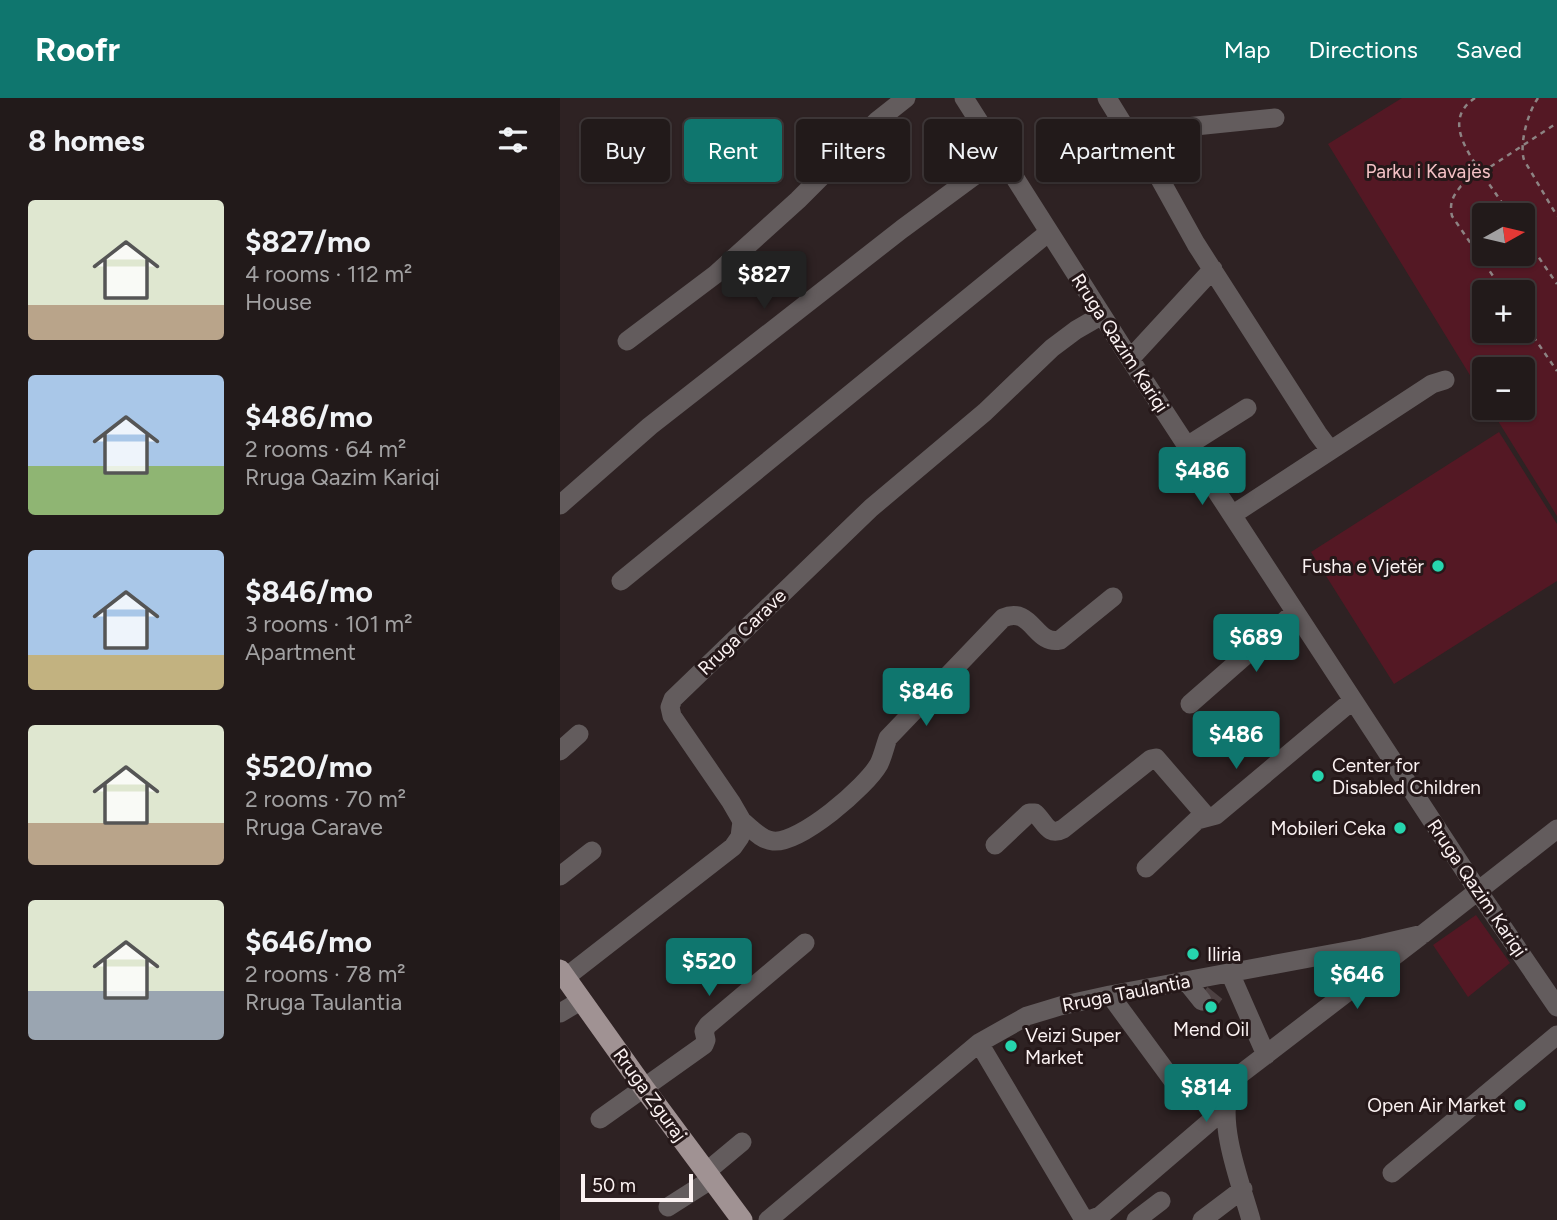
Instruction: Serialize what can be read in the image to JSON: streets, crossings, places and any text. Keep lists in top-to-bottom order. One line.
{"streets":{"main road":["Rruga Zguraj"],"street":["Rruga Qazim Kariqi","Rruga Carave","Rruga Taulantia"]},"crossings":[["Rruga Qazim Kariqi","Rruga Carave"],["Rruga Qazim Kariqi","Rruga Taulantia"]],"parks":["Parku i Kavajës"],"places":["Fusha e Vjetër","Center for Disabled Children","Mobileri Ceka","Iliria","Mend Oil","Veizi Super Market","Open Air Market"],"scale_bar":"50 m","north":"right","page":{"header":"Roofr","nav":["Map","Directions","Saved"],"heading":"8 homes","chip":["Buy","Rent","Filters","New","Apartment"],"list":[{"name":"$827/mo","note":"4 rooms · 112 m² · House"},{"name":"$486/mo","note":"2 rooms · 64 m² · Rruga Qazim Kariqi"},{"name":"$846/mo","note":"3 rooms · 101 m² · Apartment"},{"name":"$520/mo","note":"2 rooms · 70 m² · Rruga Carave"},{"name":"$646/mo","note":"2 rooms · 78 m² · Rruga Taulantia"}],"map_buttons":["+","−"],"price":["$827","$486","$689","$846","$486","$520","$646","$814"],"scale":"50 m"}}
